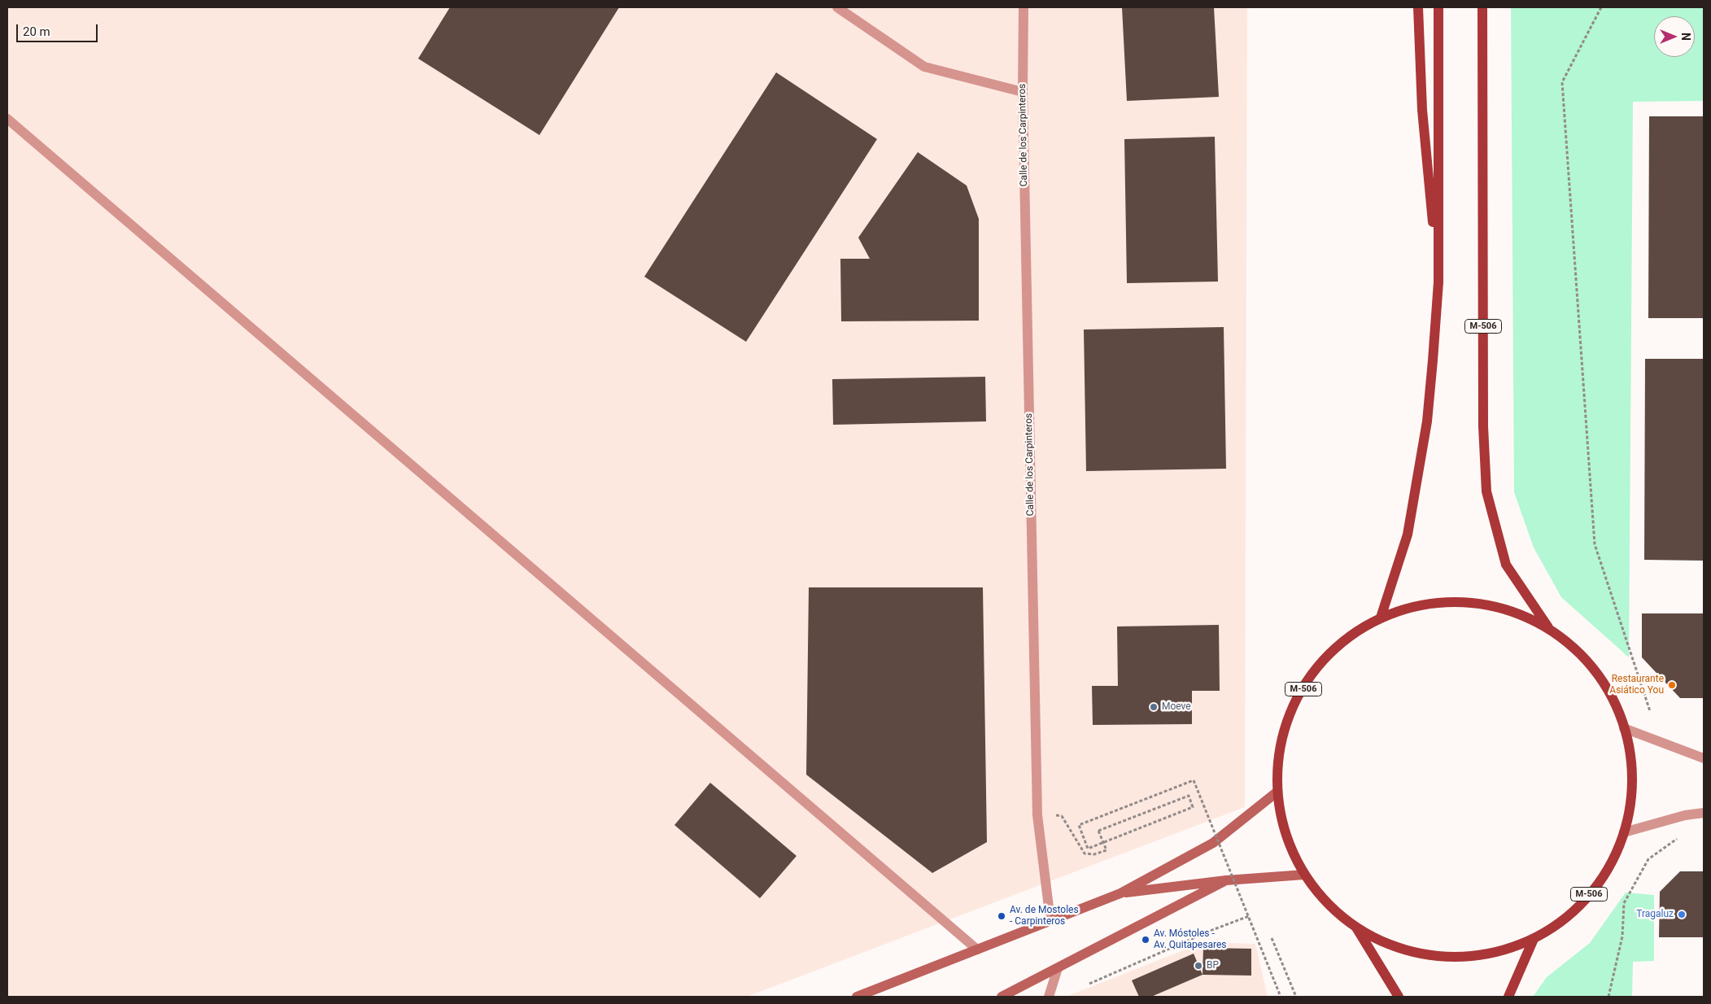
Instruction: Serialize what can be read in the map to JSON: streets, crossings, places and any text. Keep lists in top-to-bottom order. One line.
{"streets":{"main road":["M-506"],"street":["Calle de los Carpinteros"]},"places":["Restaurante Asiático You","Moeve","Tragaluz","Av. de Mostoles - Carpinteros","Av. Móstoles - Av. Quitapesares","BP"],"scale_bar":"20 m","north":"right"}
